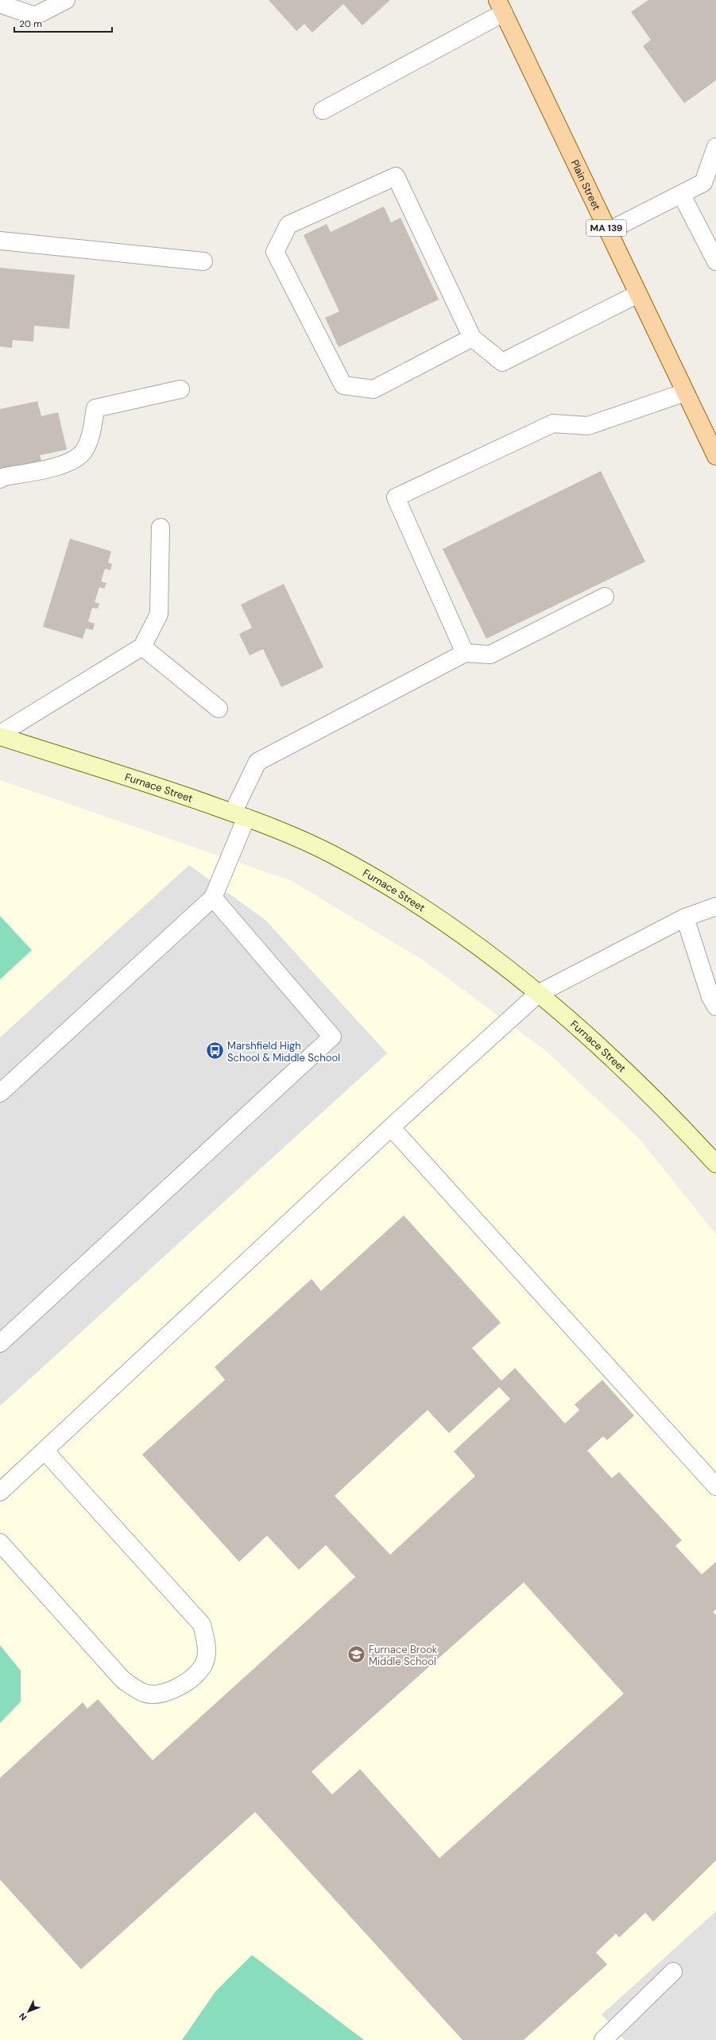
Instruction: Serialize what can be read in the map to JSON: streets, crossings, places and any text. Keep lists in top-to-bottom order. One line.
{"streets":{"main road":["Plain Street","MA 139","Furnace Street"]},"places":{"bus stop":["Marshfield High School & Middle School"],"school or university":["Furnace Brook Middle School"]},"scale_bar":"20 m","north":"bottom left"}
